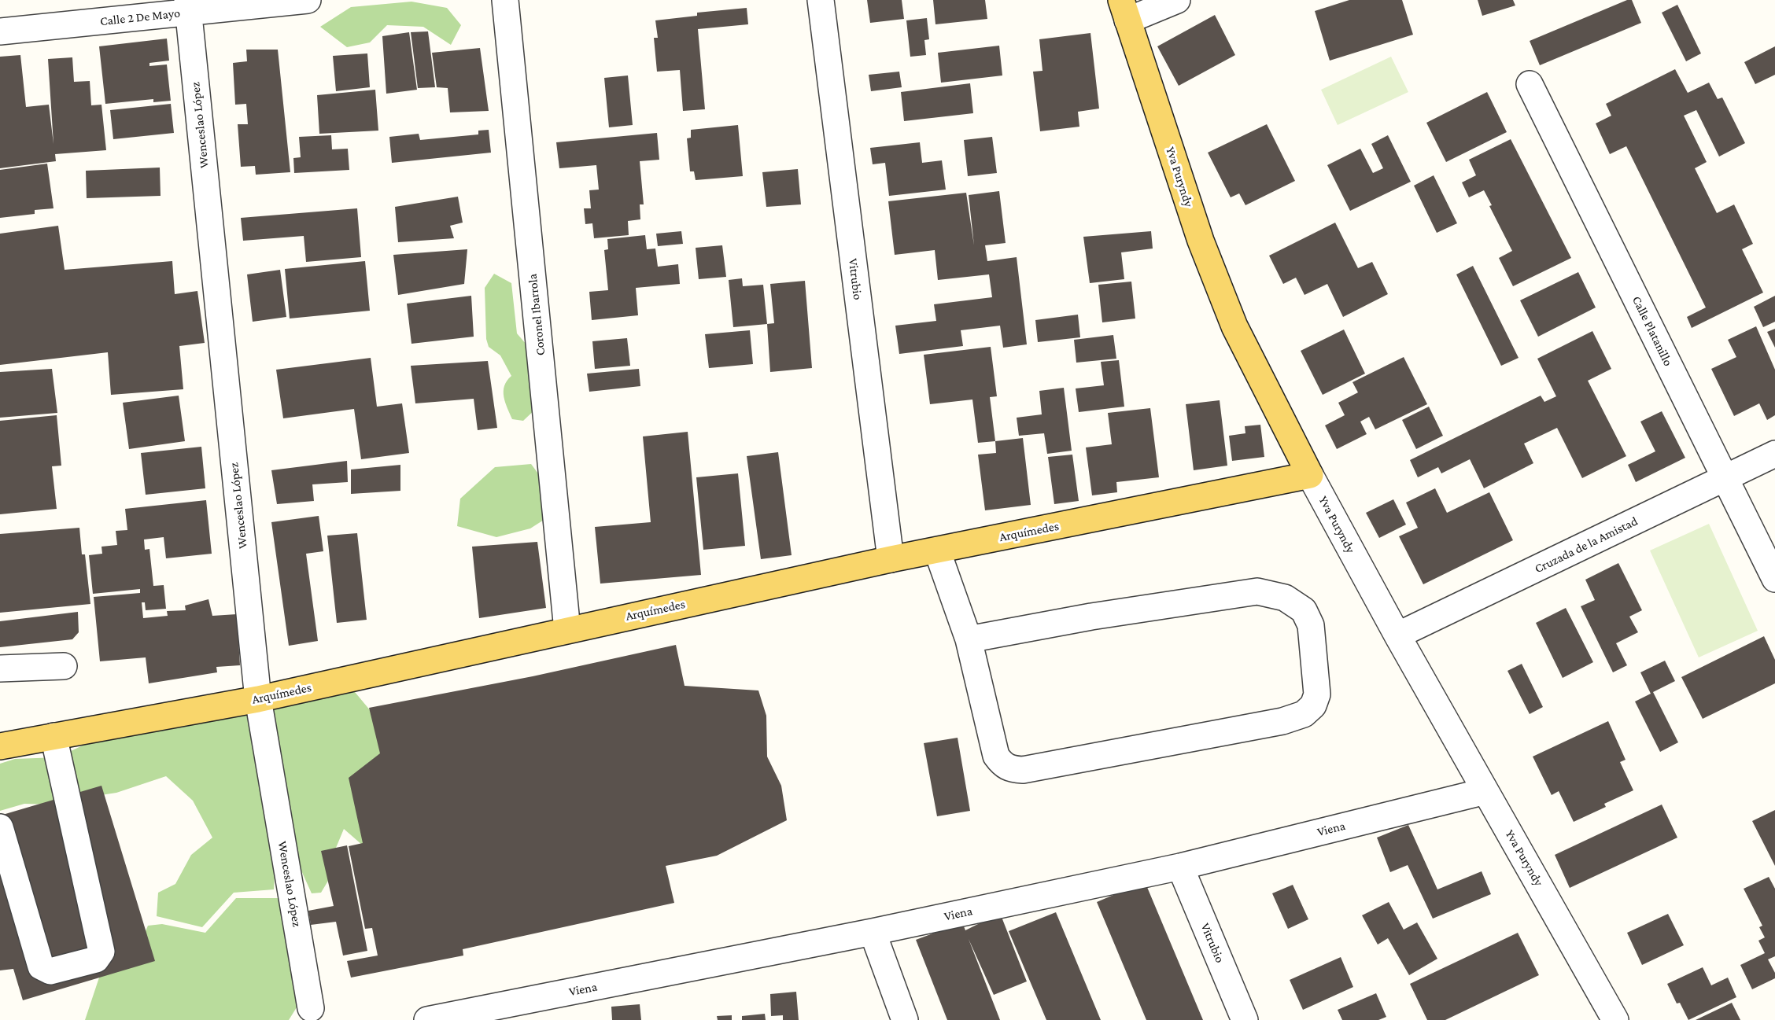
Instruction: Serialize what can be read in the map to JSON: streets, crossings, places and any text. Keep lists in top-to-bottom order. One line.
{"streets":{"main road":["Yva Puryndy","Arquímedes"],"street":["Calle 2 De Mayo","Wenceslao López","Vitrubio","Coronel Ibarrola","Calle Platanillo","Cruzada de la Amistad","Viena"]},"crossings":[["Calle 2 De Mayo","Wenceslao López"],["Wenceslao López","Arquímedes"],["Yva Puryndy","Arquímedes"],["Yva Puryndy","Cruzada de la Amistad"],["Yva Puryndy","Viena"],["Vitrubio","Arquímedes"],["Vitrubio","Viena"],["Coronel Ibarrola","Arquímedes"],["Calle Platanillo","Cruzada de la Amistad"]]}
